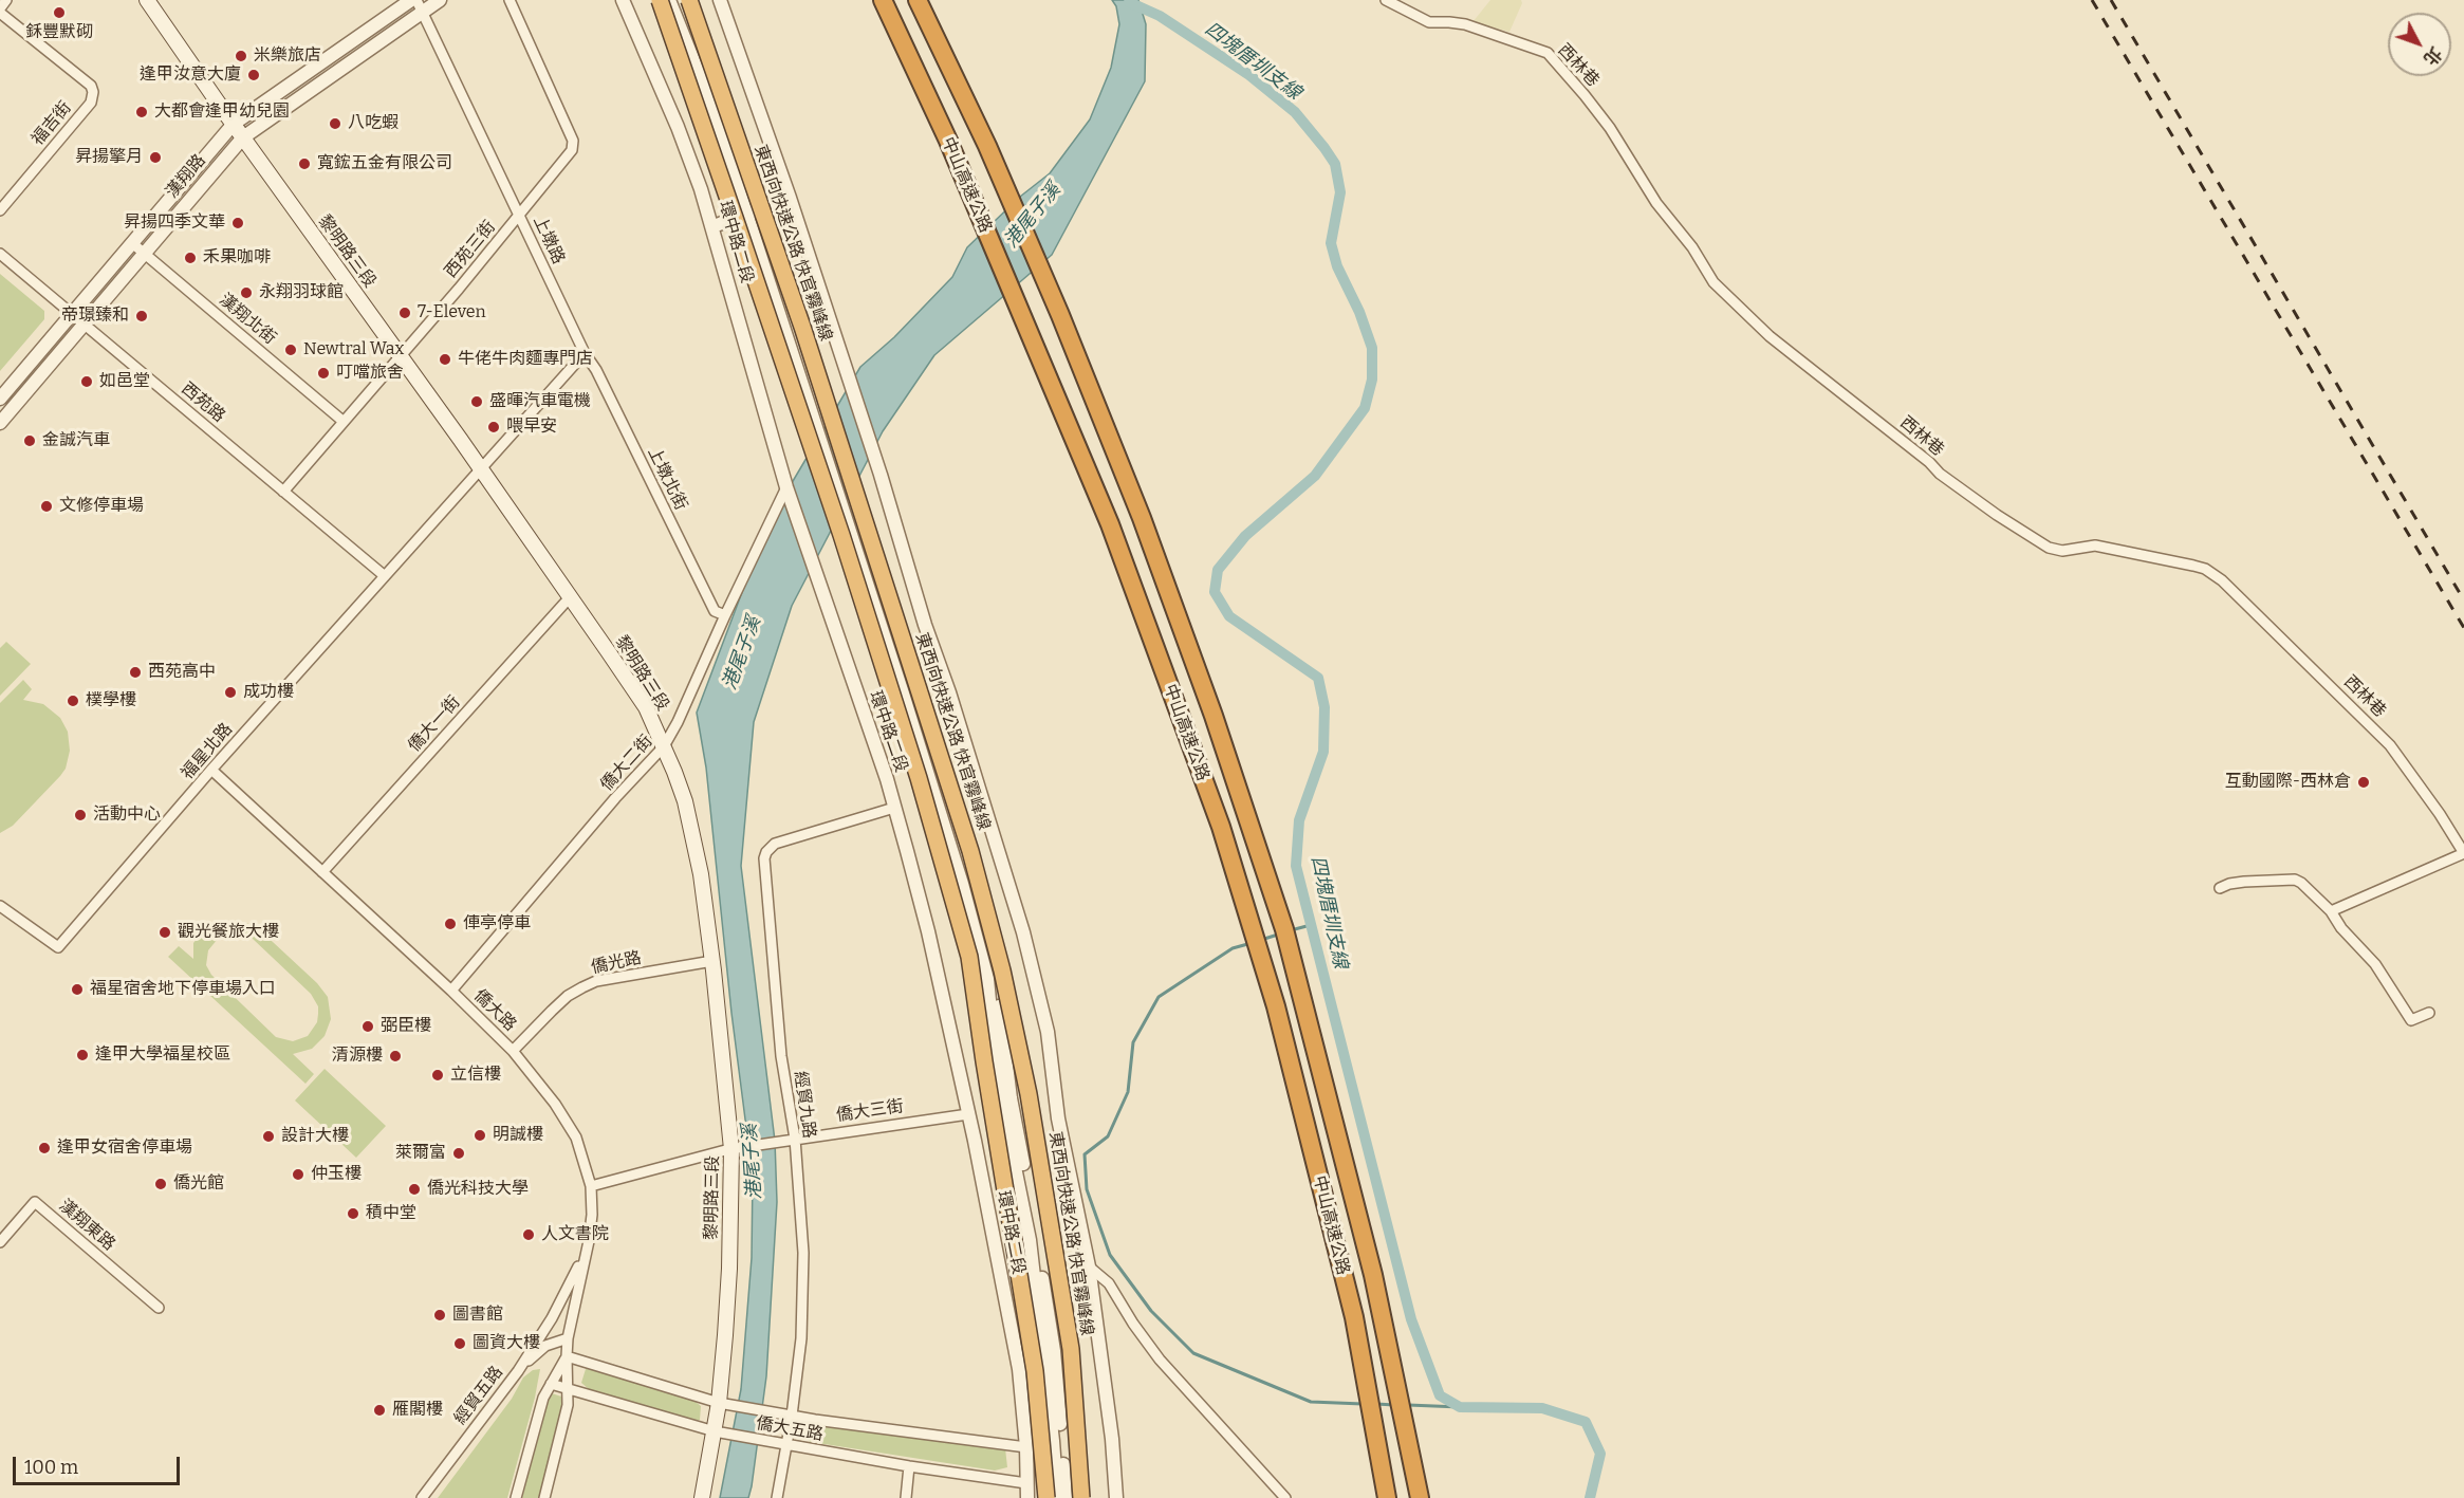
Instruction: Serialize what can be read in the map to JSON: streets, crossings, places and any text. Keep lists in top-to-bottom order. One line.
{"streets":{"highway":["中山高速公路","東西向快速公路 快官霧峰線"],"main road":["黎明路三段"],"street":["西林巷","福吉街","漢翔路","上墩路","環中路二段","西苑三街","漢翔北街","西苑路","上墩北街","僑大一街","福星北路","僑大二街","僑光路","僑大路","經貿九路","僑大三街","漢翔東路","經貿五路","僑大五路"]},"crossings":[["漢翔路","上墩路"],["漢翔路","黎明路三段"],["漢翔路","漢翔北街"],["漢翔路","西苑路"],["上墩路","西苑三街"],["上墩路","上墩北街"],["環中路二段","僑大二街"],["環中路二段","經貿九路"],["環中路二段","僑大三街"],["環中路二段","僑大五路"],["西苑三街","黎明路三段"],["西苑三街","漢翔北街"],["西苑三街","西苑路"],["黎明路三段","僑大一街"],["黎明路三段","福星北路"],["黎明路三段","僑大二街"],["黎明路三段","僑光路"],["黎明路三段","僑大三街"],["黎明路三段","僑大五路"],["西苑路","福星北路"],["上墩北街","僑大二街"],["僑大一街","僑大路"],["福星北路","僑大路"],["僑大二街","僑大路"],["僑光路","僑大路"],["僑大路","僑大三街"],["僑大路","經貿五路"],["僑大路","僑大五路"],["經貿九路","僑大三街"],["經貿九路","僑大五路"]],"water":["四塊厝圳支線","港尾子溪"],"places":["鉌豐默砌","米樂旅店","逢甲汝意大廈","大都會逢甲幼兒園","八吃蝦","昇揚擎月","寬鋐五金有限公司","昇揚四季文華","禾果咖啡","永翔羽球館","7-Eleven","帝璟臻和","Newtral Wax","牛佬牛肉麵專門店","叮噹旅舍","如邑堂","盛暉汽車電機","喂早安","金誠汽車","文修停車場","西苑高中","成功樓","樸學樓","互動國際-西林倉","活動中心","俥亭停車","觀光餐旅大樓","福星宿舍地下停車場入口","弼臣樓","逢甲大學福星校區","清源樓","立信樓","明誠樓","設計大樓","逢甲女宿舍停車場","萊爾富","仲玉樓","僑光館","僑光科技大學","積中堂","人文書院","圖書館","圖資大樓","雁閣樓"],"scale_bar":"100 m","north":"bottom right"}
